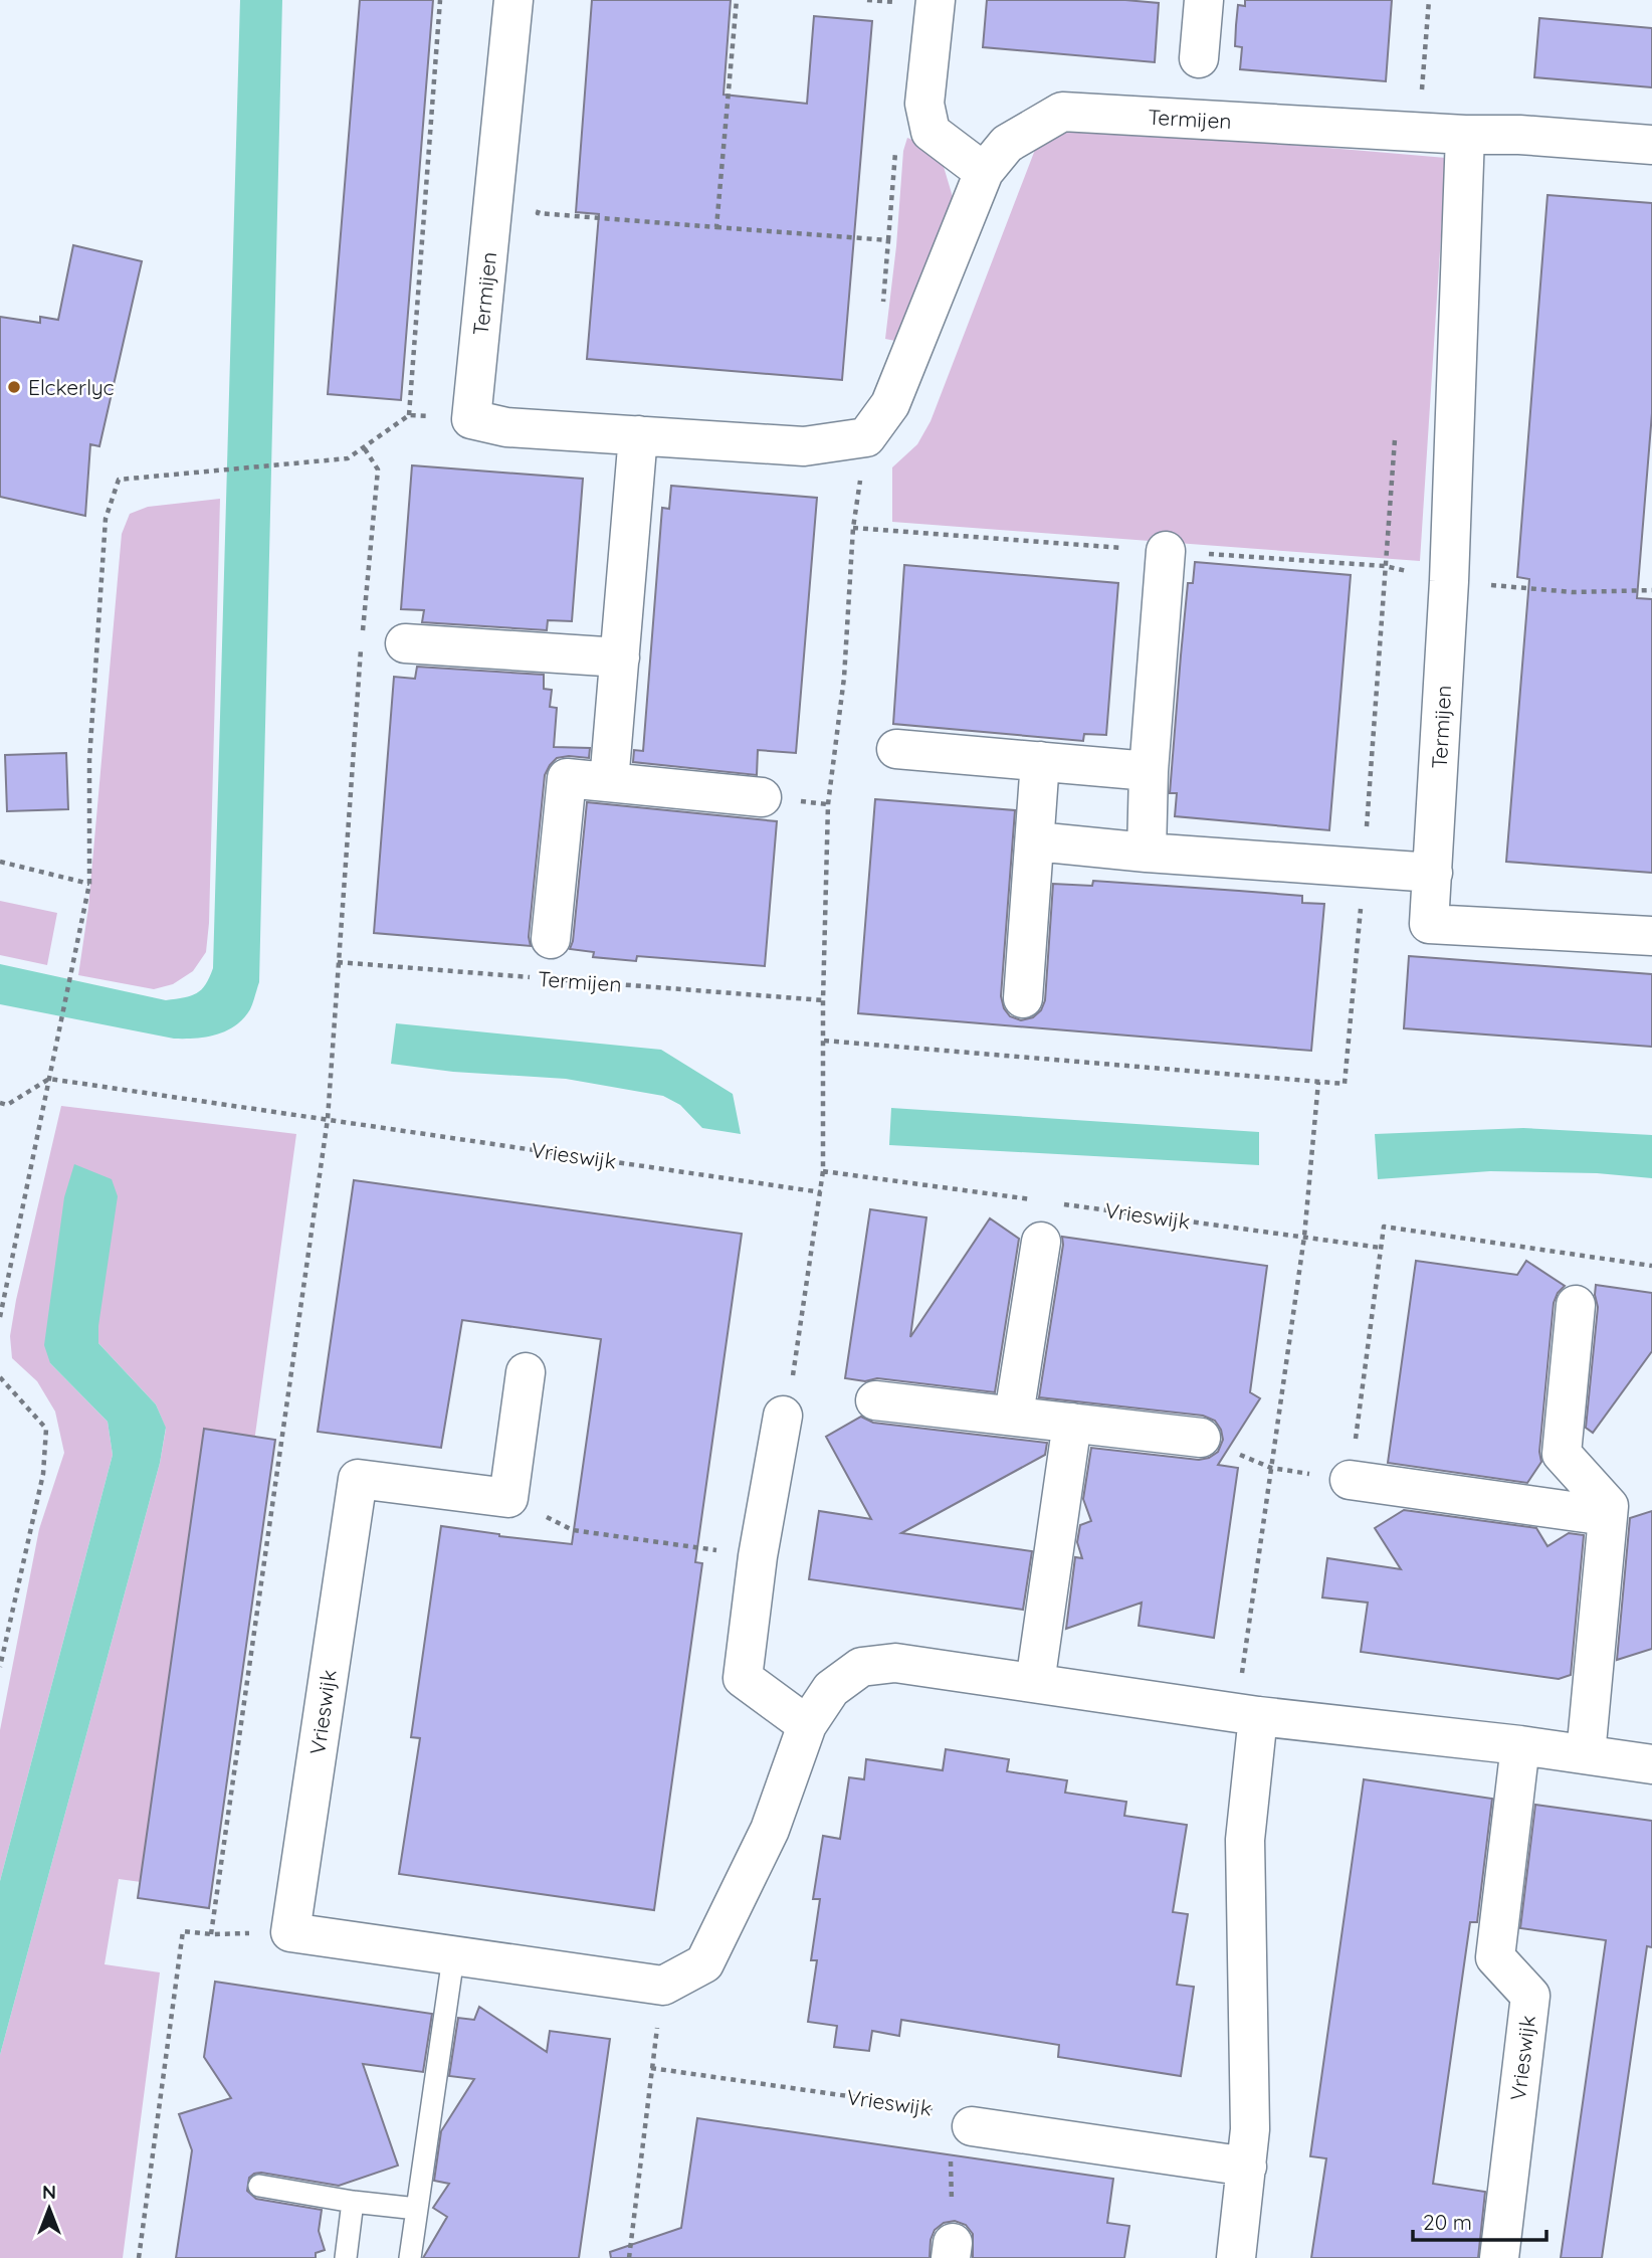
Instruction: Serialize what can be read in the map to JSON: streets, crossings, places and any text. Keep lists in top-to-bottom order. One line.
{"streets":{"street":["Termijen","Vrieswijk"]},"places":["Elckerlyc"],"scale_bar":"20 m","north":"top"}
